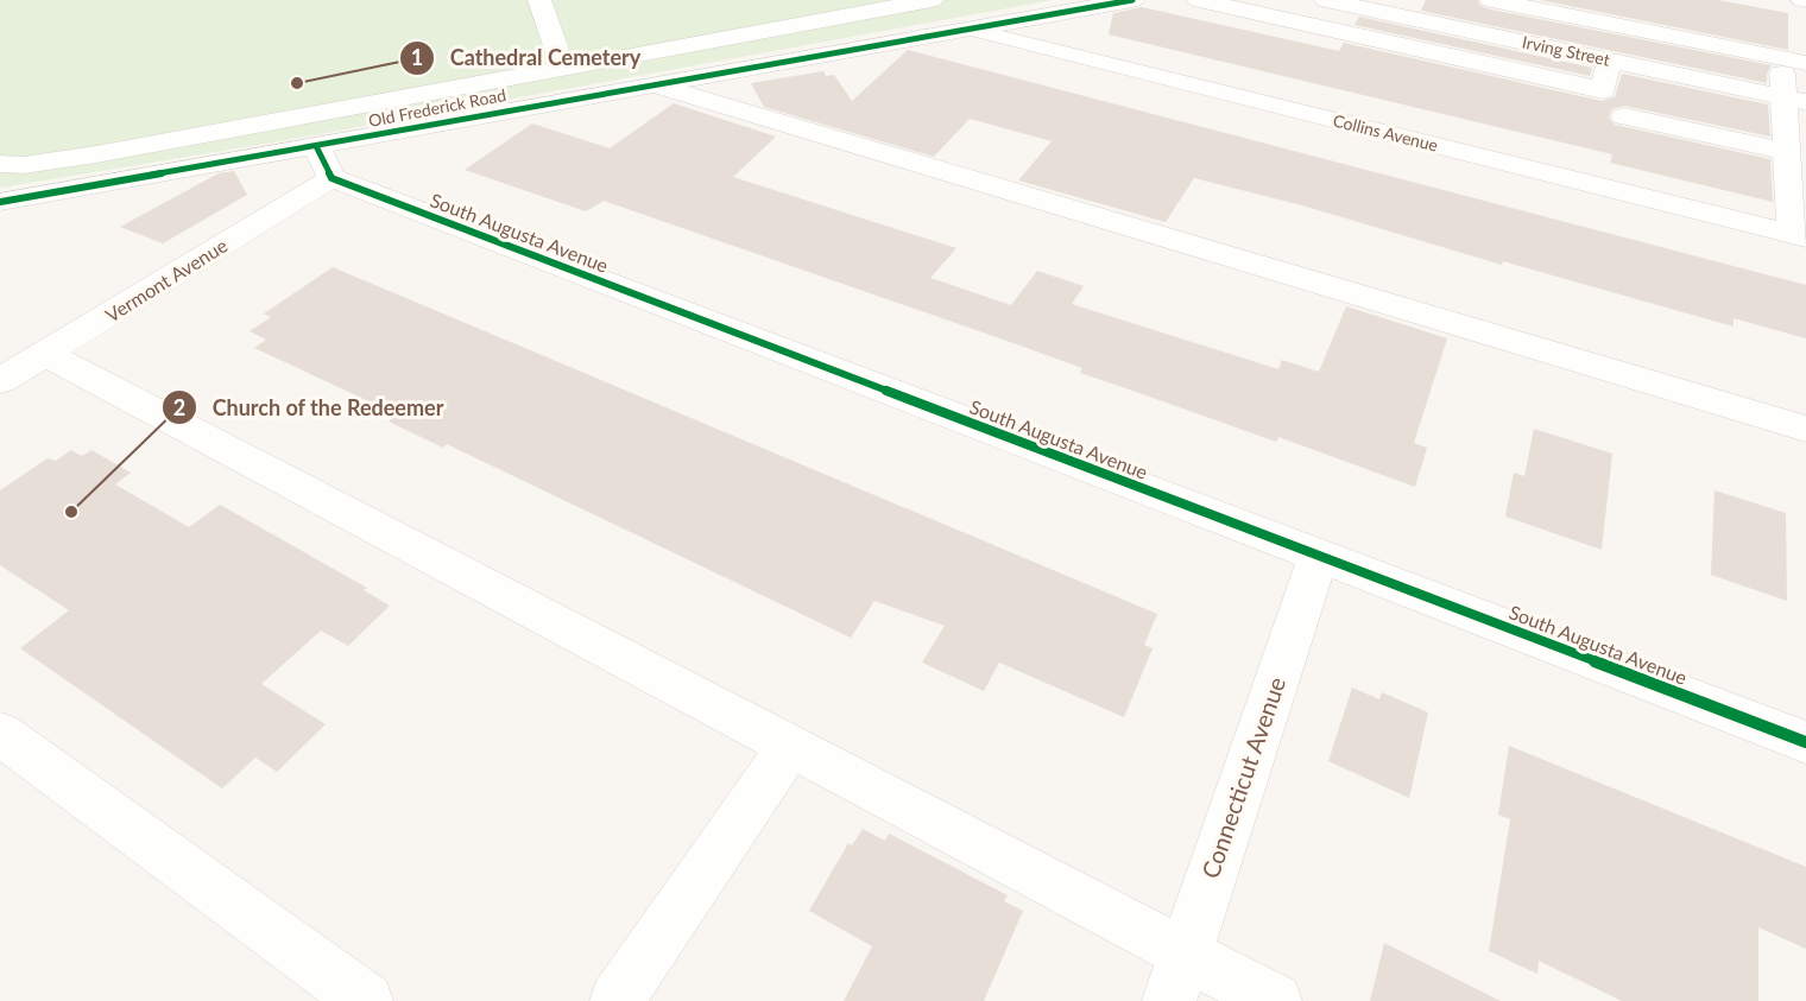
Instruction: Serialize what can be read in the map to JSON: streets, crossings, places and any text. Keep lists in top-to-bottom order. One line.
{"streets":{"street":["Irving Street","Old Frederick Road","Collins Avenue","South Augusta Avenue","Vermont Avenue","Connecticut Avenue"]},"crossings":[["Old Frederick Road","Collins Avenue"],["Old Frederick Road","South Augusta Avenue"],["Old Frederick Road","Vermont Avenue"],["South Augusta Avenue","Vermont Avenue"],["South Augusta Avenue","Connecticut Avenue"]],"places":["Cathedral Cemetery","Church of the Redeemer"]}
